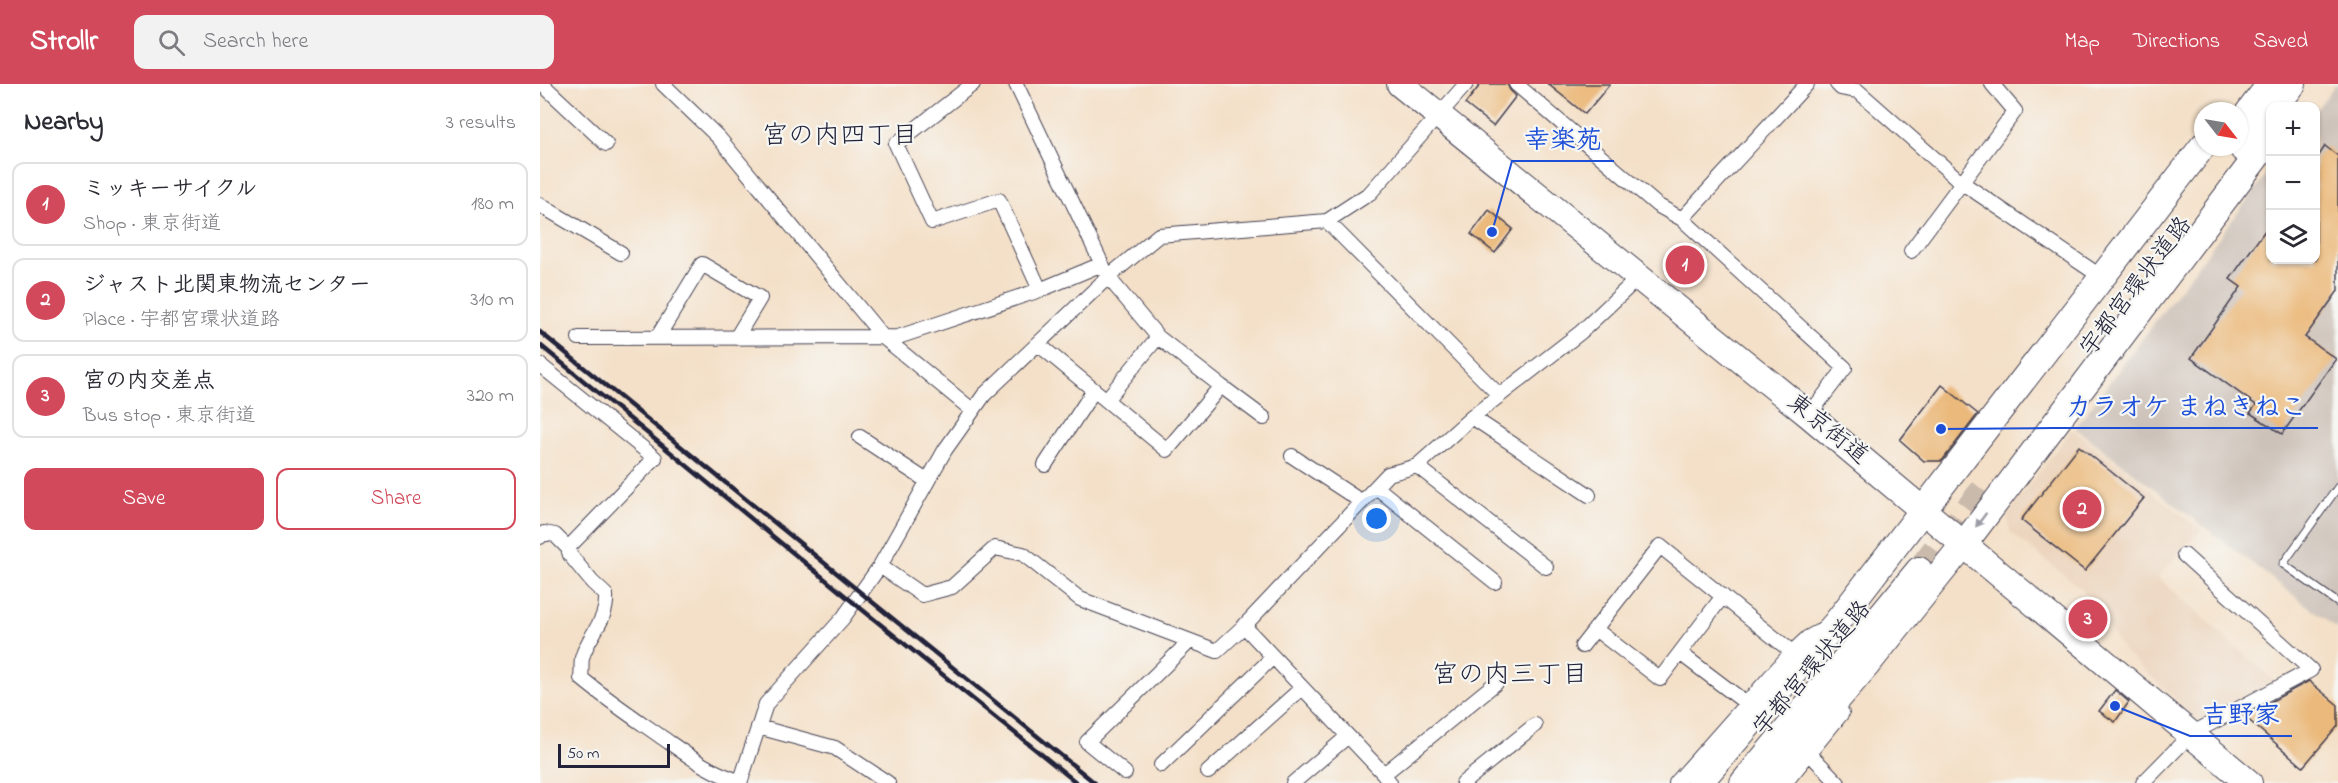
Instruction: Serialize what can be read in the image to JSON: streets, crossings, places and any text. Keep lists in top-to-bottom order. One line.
{"streets":{"highway":["宇都宮環状道路","東京街道"]},"districts":["宮の内四丁目","宮の内三丁目"],"places":["幸楽苑","カラオケ まねきねこ","吉野家"],"scale_bar":"50 m","north":"bottom right","page":{"header":"Strollr","search":"Search here","nav":["Map","Directions","Saved"],"heading":["Nearby","3 results"],"map_buttons":["+","−"],"list":[{"mark":"1","name":"ミッキーサイクル","note":"Shop · 東京街道","value":"180 m"},{"mark":"2","name":"ジャスト北関東物流センター","note":"Place · 宇都宮環状道路","value":"310 m"},{"mark":"3","name":"宮の内交差点","note":"Bus stop · 東京街道","value":"320 m"}],"pins":["1","2","3"],"buttons":["Save","Share"],"scale":"50 m"}}
